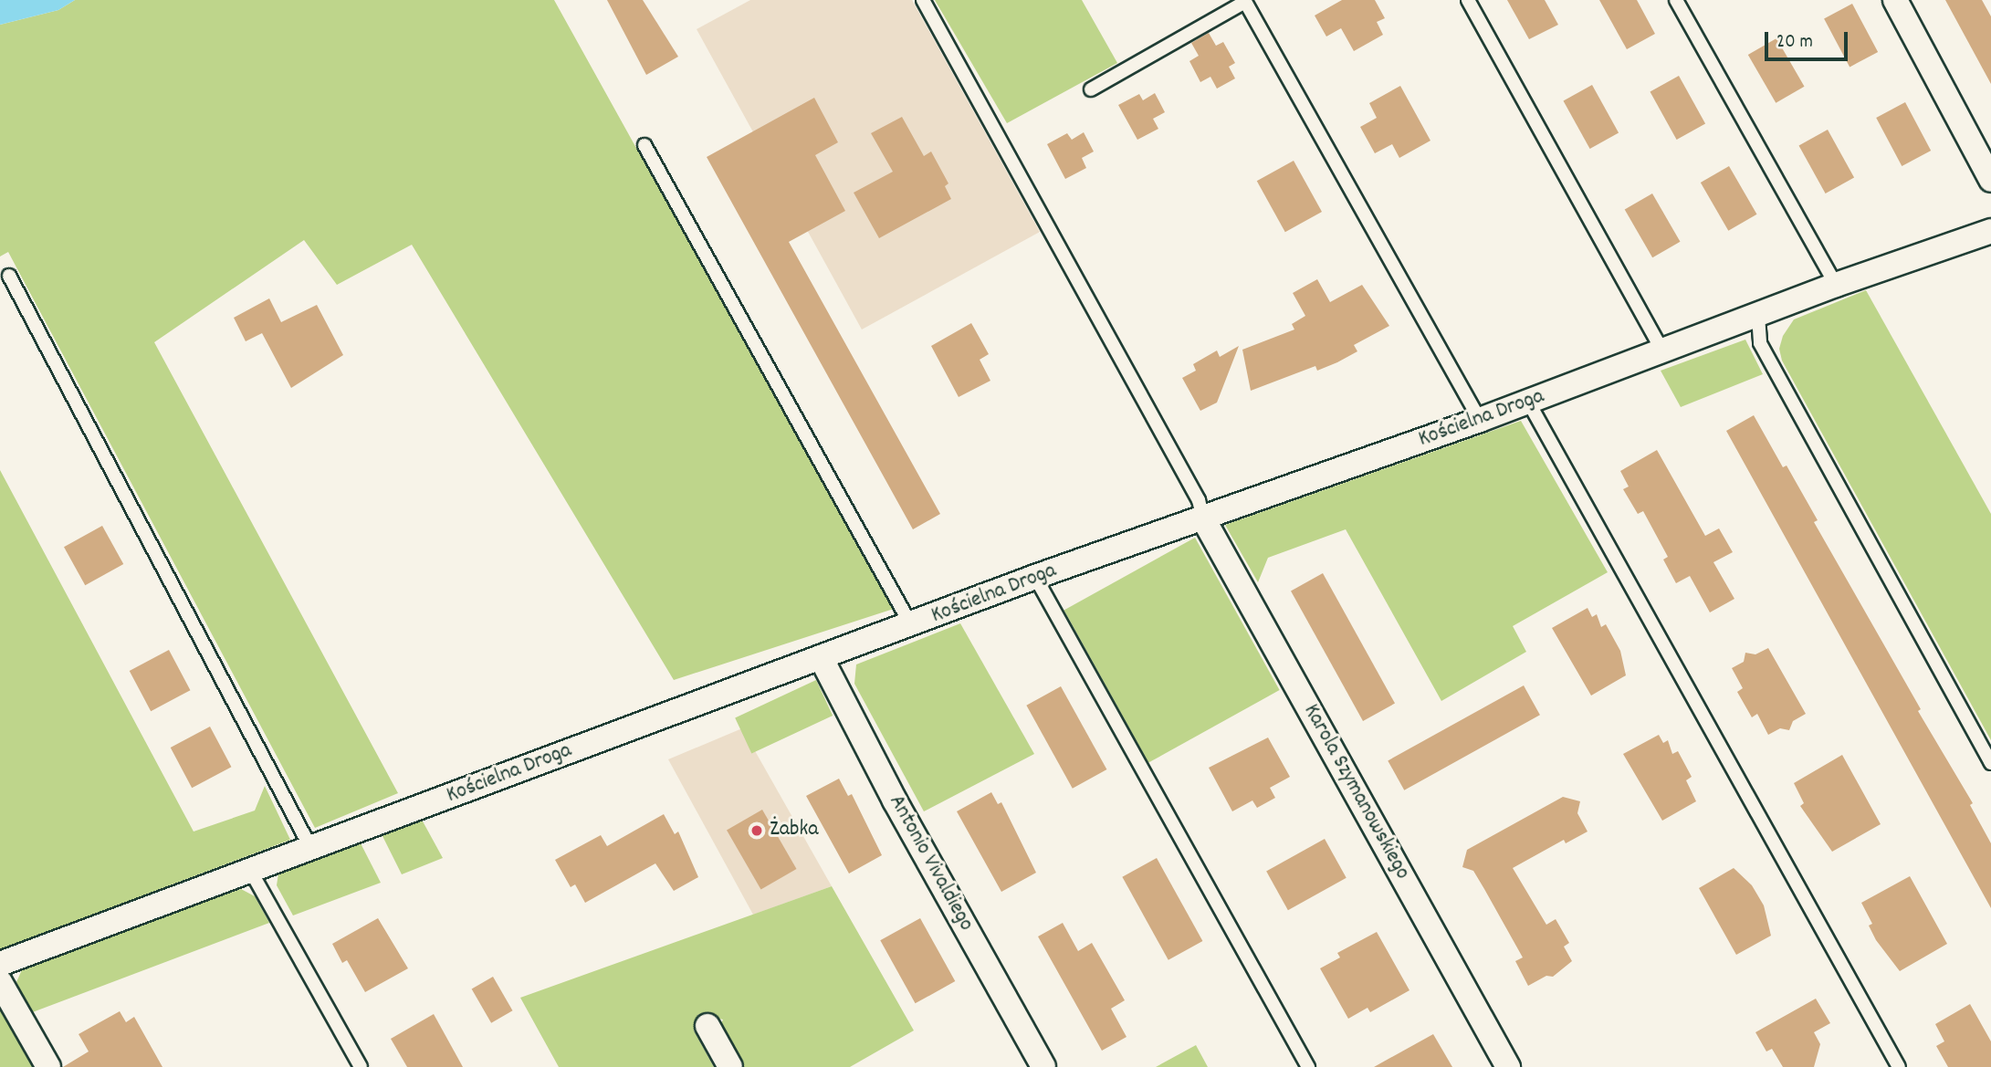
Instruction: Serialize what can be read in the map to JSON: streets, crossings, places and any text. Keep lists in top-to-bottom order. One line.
{"streets":{"street":["Kościelna Droga","Karola Szymanowskiego","Antonio Vivaldiego"]},"crossings":[["Kościelna Droga","Karola Szymanowskiego"],["Kościelna Droga","Antonio Vivaldiego"]],"places":["Żabka"],"scale_bar":"20 m"}
